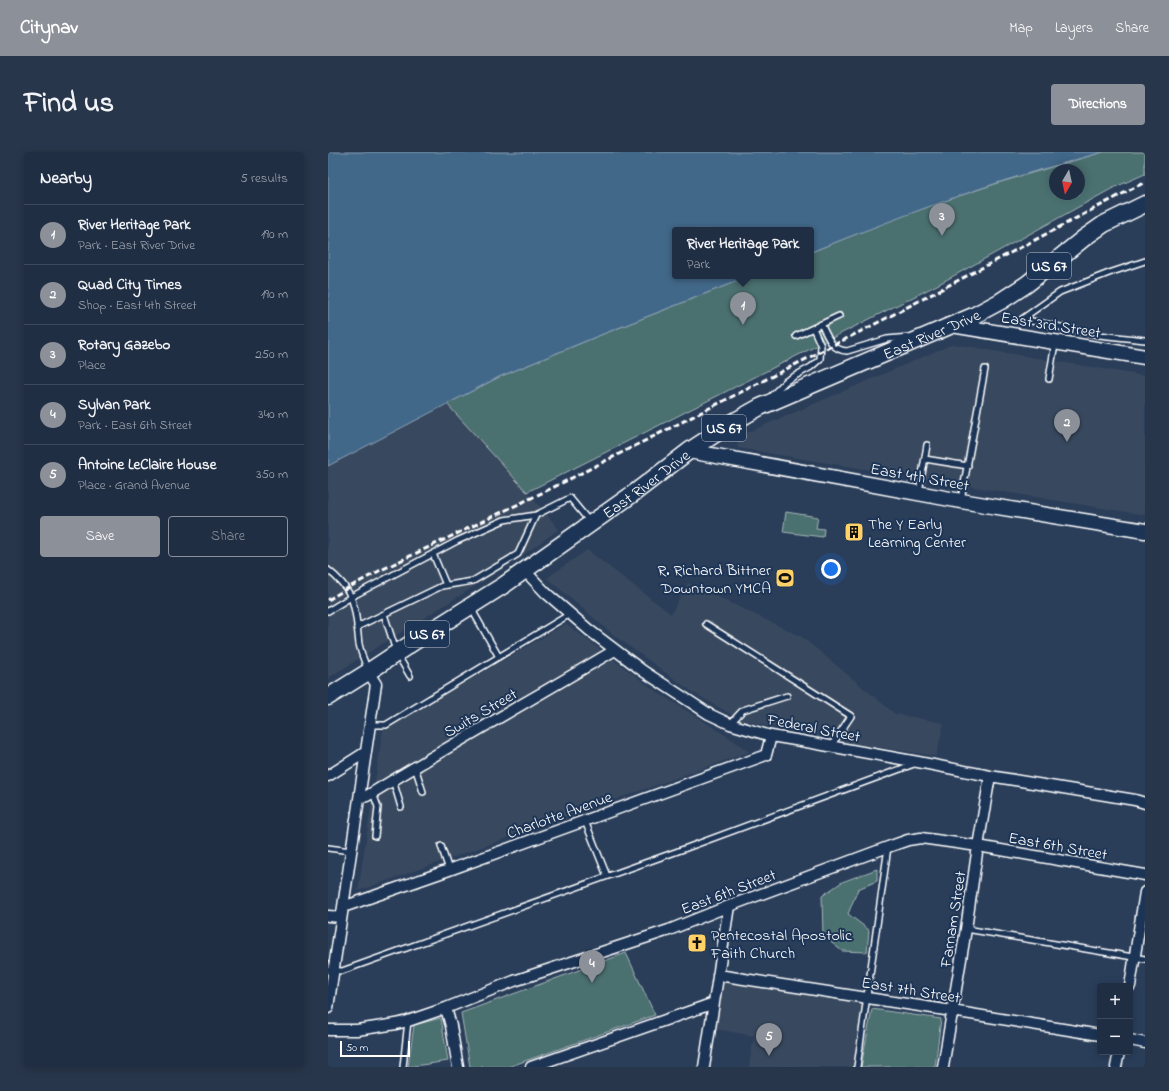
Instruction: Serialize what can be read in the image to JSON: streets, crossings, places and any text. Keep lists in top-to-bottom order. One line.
{"streets":{"main road":["US 67","East 3rd Street","East River Drive","East 4th Street"],"street":["Swits Street","Federal Street","Charlotte Avenue","East 6th Street","Farnam Street","East 7th Street"]},"crossings":[["East 3rd Street","East River Drive"],["East River Drive","East 4th Street"],["East River Drive","Federal Street"],["Swits Street","Federal Street"],["Federal Street","Charlotte Avenue"],["Federal Street","Farnam Street"],["East 6th Street","Farnam Street"],["Farnam Street","East 7th Street"]],"places":{"building":["The Y Early Learning Center"],"sports":["R. Richard Bittner Downtown YMCA"],"church":["Pentecostal Apostolic Faith Church"]},"scale_bar":"50 m","north":"bottom","page":{"header":"Citynav","nav":["Map","Layers","Share"],"title":"Find us","buttons":["Directions",["Save","Share"]],"heading":["Nearby","5 results"],"pins":["3","1","2","4","5"],"list":[{"mark":"1","name":"River Heritage Park","note":"Park · East River Drive","value":"190 m"},{"mark":"2","name":"Quad City Times","note":"Shop · East 4th Street","value":"190 m"},{"mark":"3","name":"Rotary Gazebo","note":"Place","value":"250 m"},{"mark":"4","name":"Sylvan Park","note":"Park · East 6th Street","value":"340 m"},{"mark":"5","name":"Antoine LeClaire House","note":"Place · Grand Avenue","value":"350 m"}],"popup":["River Heritage Park","Park"],"map_buttons":["+","−"],"scale":"50 m"}}
